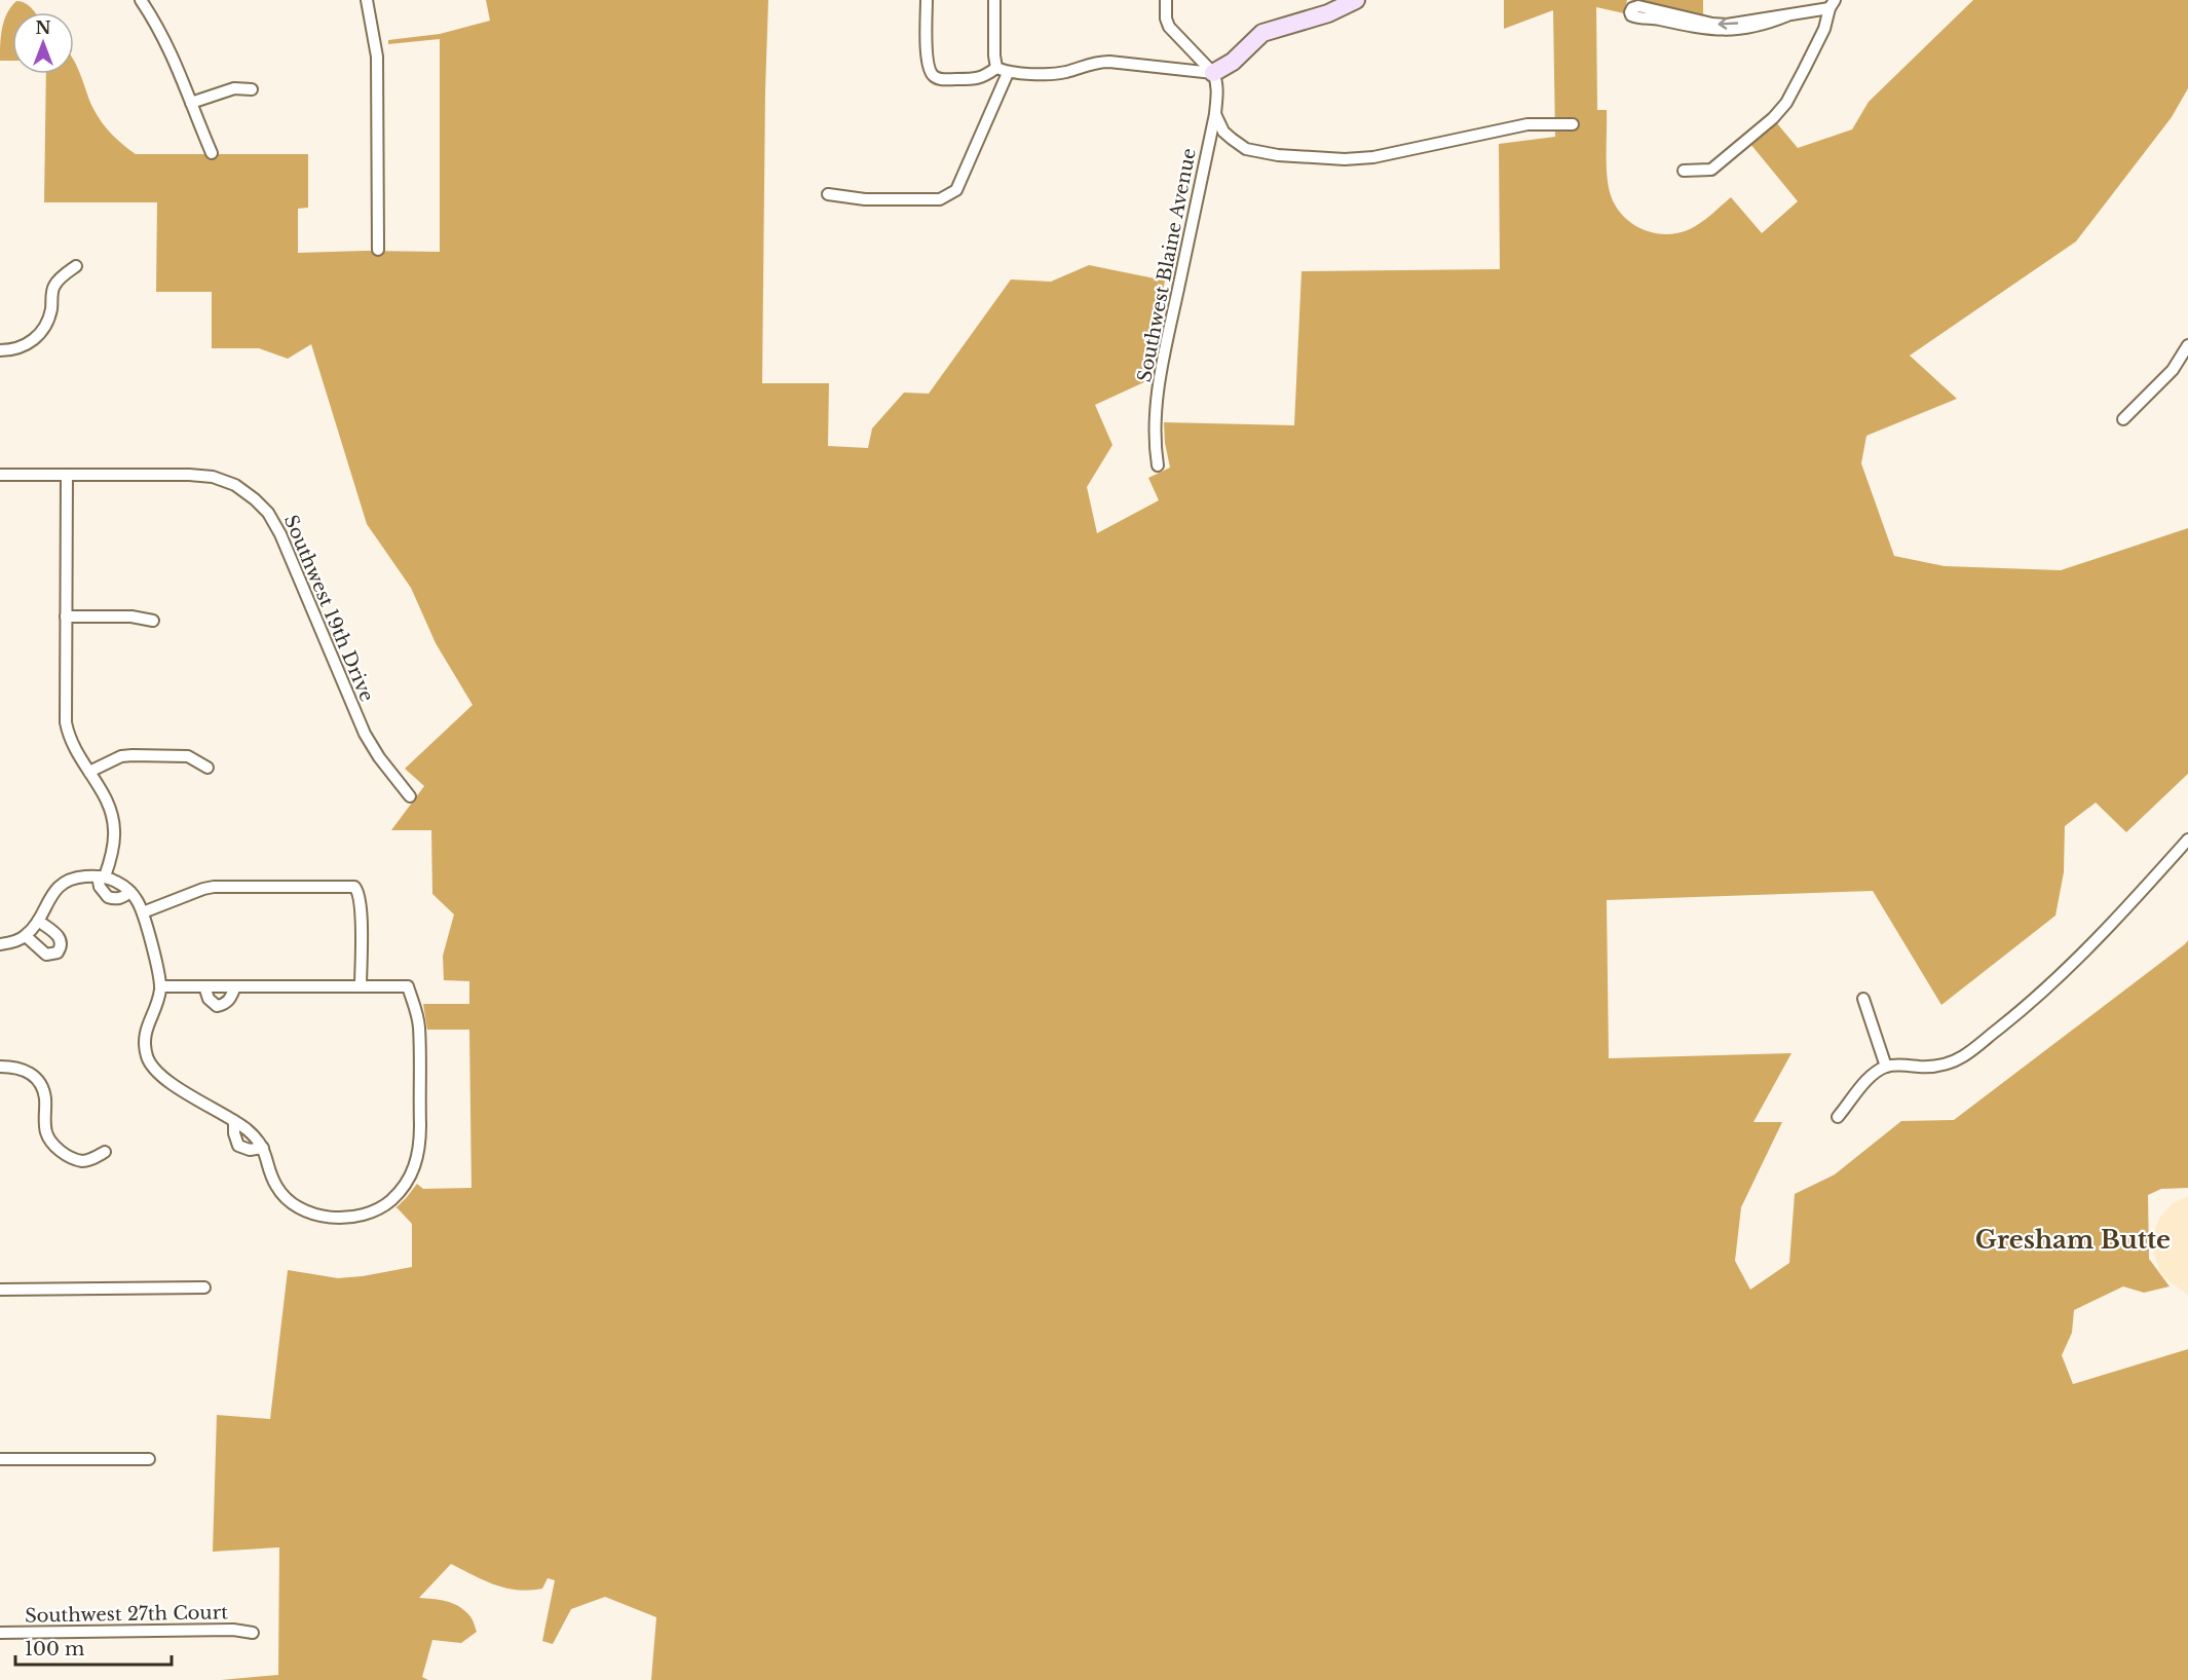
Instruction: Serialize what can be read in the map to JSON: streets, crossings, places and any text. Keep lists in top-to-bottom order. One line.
{"streets":{"street":["Southwest Blaine Avenue","Southwest 19th Drive","Southwest 27th Court"]},"districts":["Gresham Butte"],"scale_bar":"100 m","north":"top"}
